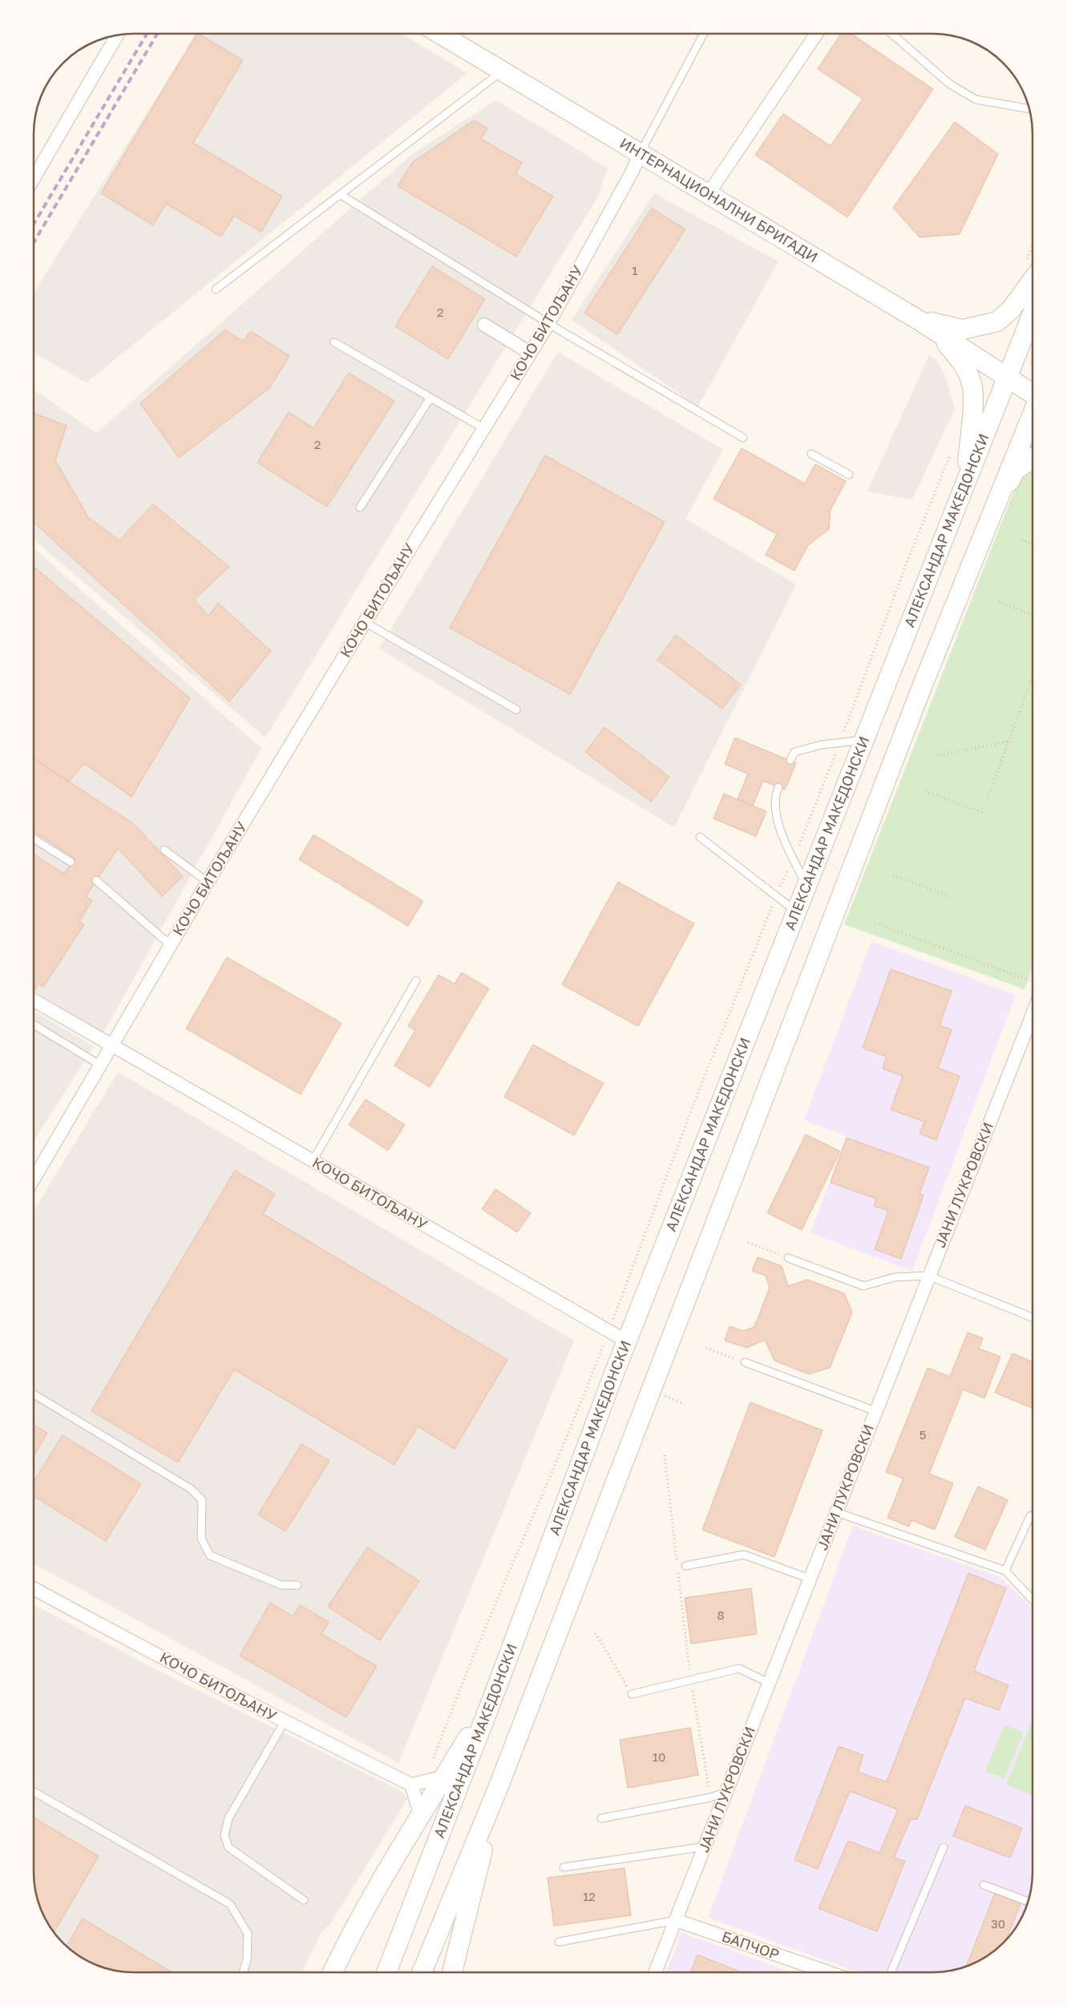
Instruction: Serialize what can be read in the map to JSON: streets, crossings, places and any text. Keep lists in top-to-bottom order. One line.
{"streets":{"street":["ИНТЕРНАЦИОНАЛНИ БРИГАДИ","КОЧО БИТОЉАНУ","АЛЕКСАНДАР МАКЕДОНСКИ","ЈАНИ ЛУКРОВСКИ","БАПЧОР"]},"crossings":[["ИНТЕРНАЦИОНАЛНИ БРИГАДИ","КОЧО БИТОЉАНУ"],["ИНТЕРНАЦИОНАЛНИ БРИГАДИ","АЛЕКСАНДАР МАКЕДОНСКИ"],["КОЧО БИТОЉАНУ","АЛЕКСАНДАР МАКЕДОНСКИ"],["ЈАНИ ЛУКРОВСКИ","БАПЧОР"]],"house_numbers":["1","2","2","5","8","10","12","30"]}
